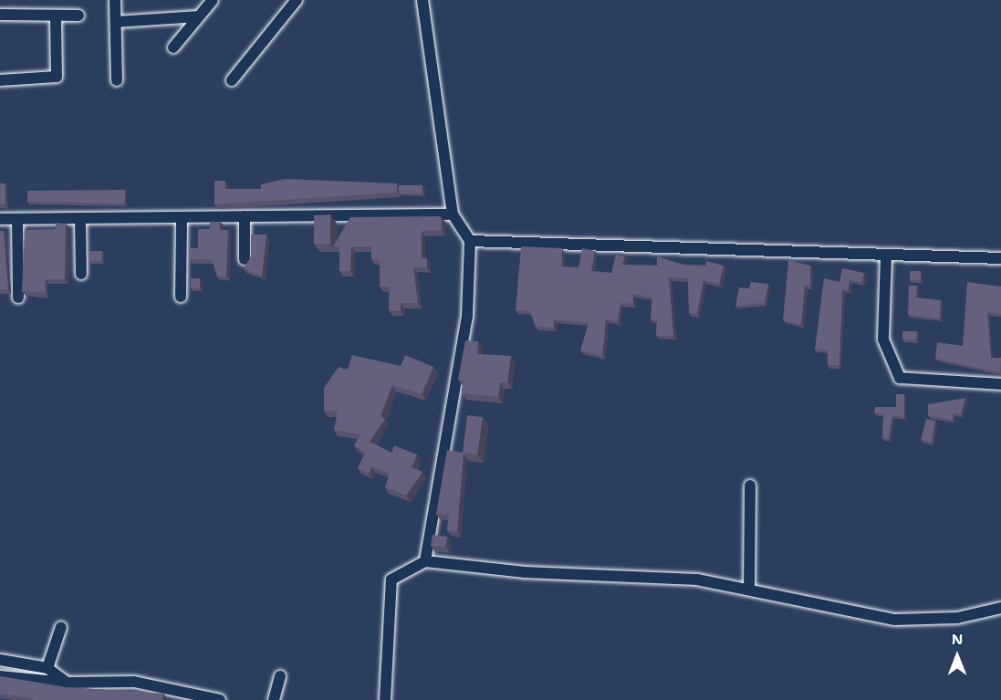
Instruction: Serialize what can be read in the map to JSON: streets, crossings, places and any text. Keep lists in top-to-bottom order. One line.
{"north":"top"}
